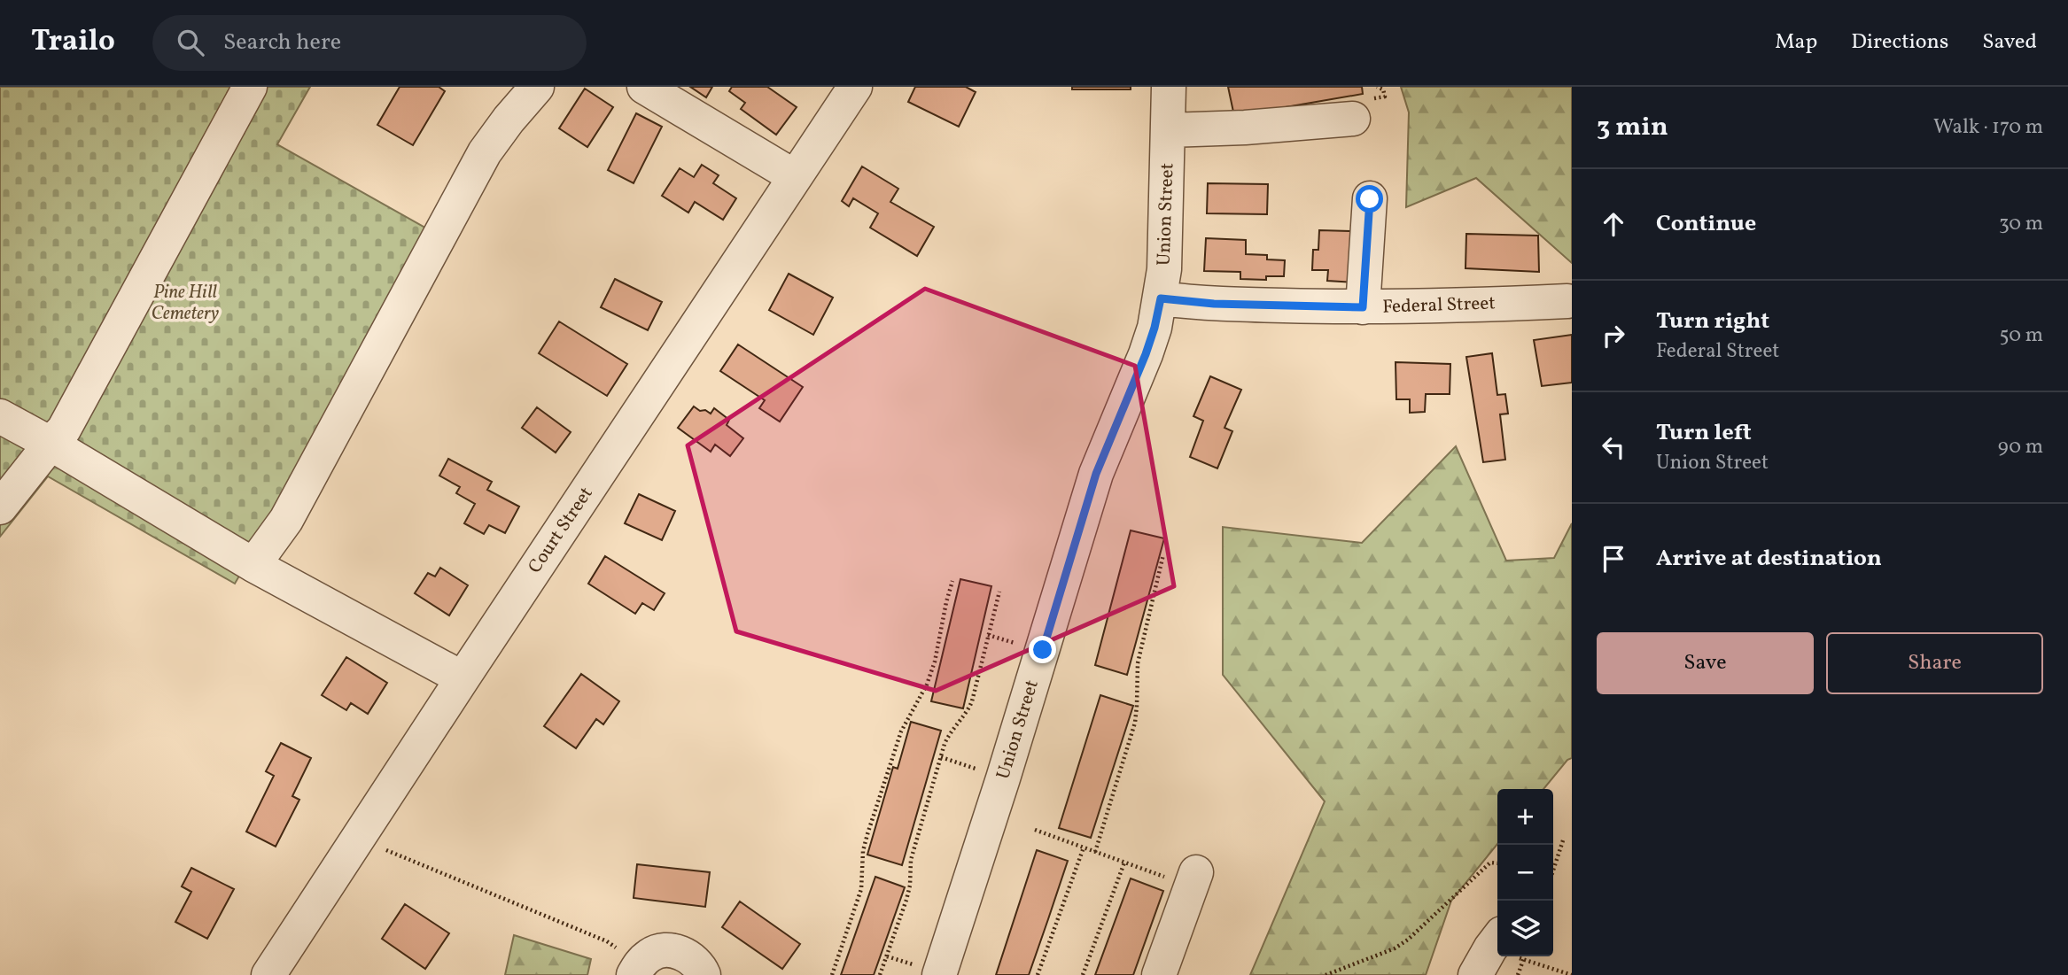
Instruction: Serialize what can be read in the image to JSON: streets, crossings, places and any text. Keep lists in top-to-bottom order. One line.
{"streets":{"street":["Union Street","Federal Street","Court Street"]},"crossings":[["Union Street","Federal Street"]],"parks":["Pine Hill Cemetery"],"page":{"header":"Trailo","search":"Search here","nav":["Map","Directions","Saved"],"heading":["3 min","Walk · 170 m"],"list":[["Continue","30 m"],["Turn right","Federal Street","50 m"],["Turn left","Union Street","90 m"],"Arrive at destination"],"buttons":["Save","Share"],"map_buttons":["+","−"]}}
